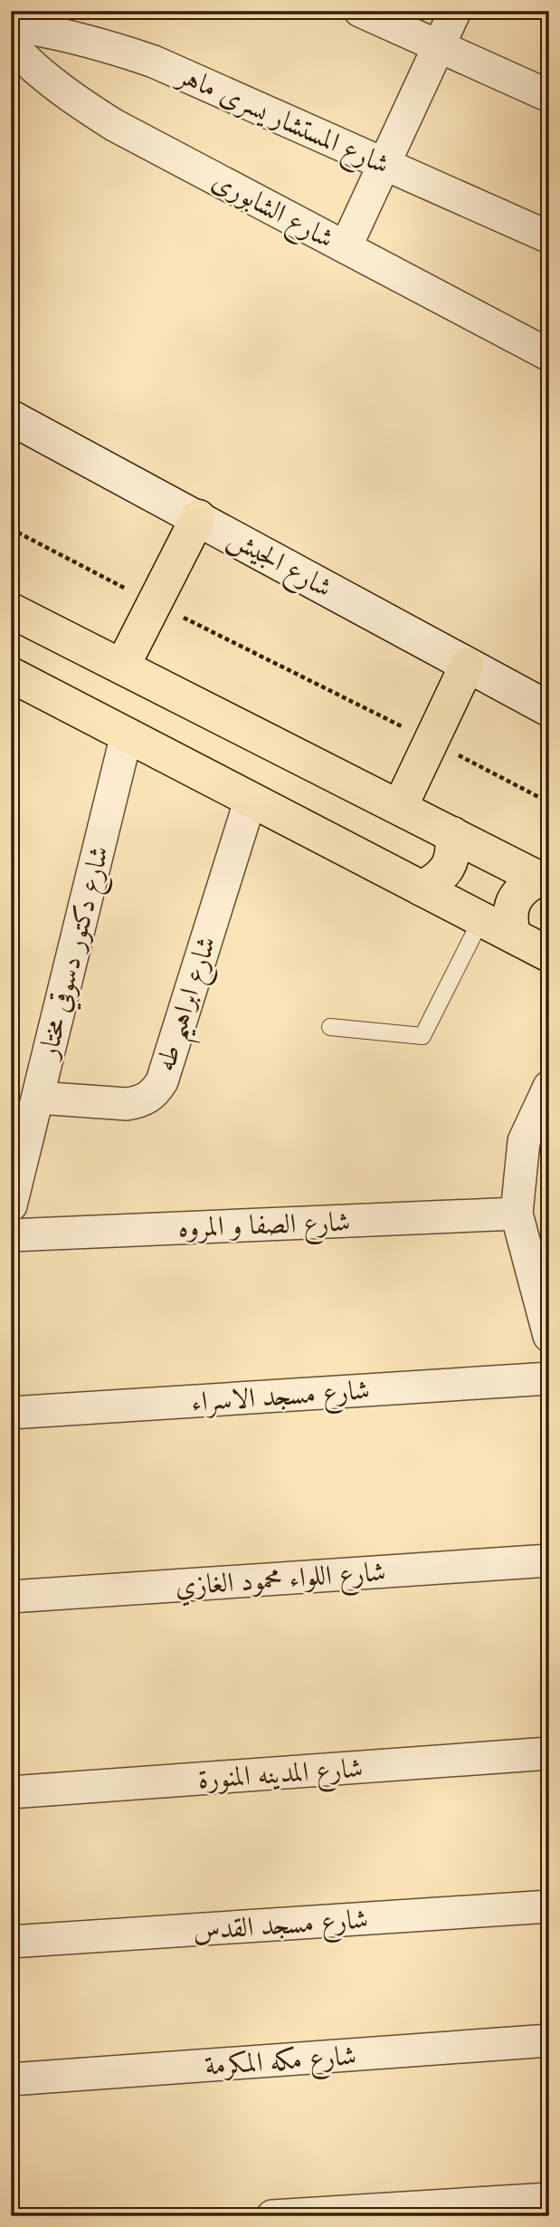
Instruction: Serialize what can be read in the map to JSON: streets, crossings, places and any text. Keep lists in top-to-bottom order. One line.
{"streets":{"street":["شارع المستشار يسرى ماهر","شارع الشابورى","شارع الجيش","شارع دكتور دسوقي مختار","شارع ابراهيم طه","شارع الصفا و المروه","شارع مسجد الاسراء","شارع اللواء محمود الغازي","شارع المدينه المنورة","شارع مسجد القدس","شارع مكه المكرمة"]},"crossings":[["شارع دكتور دسوقي مختار","شارع ابراهيم طه"]]}
